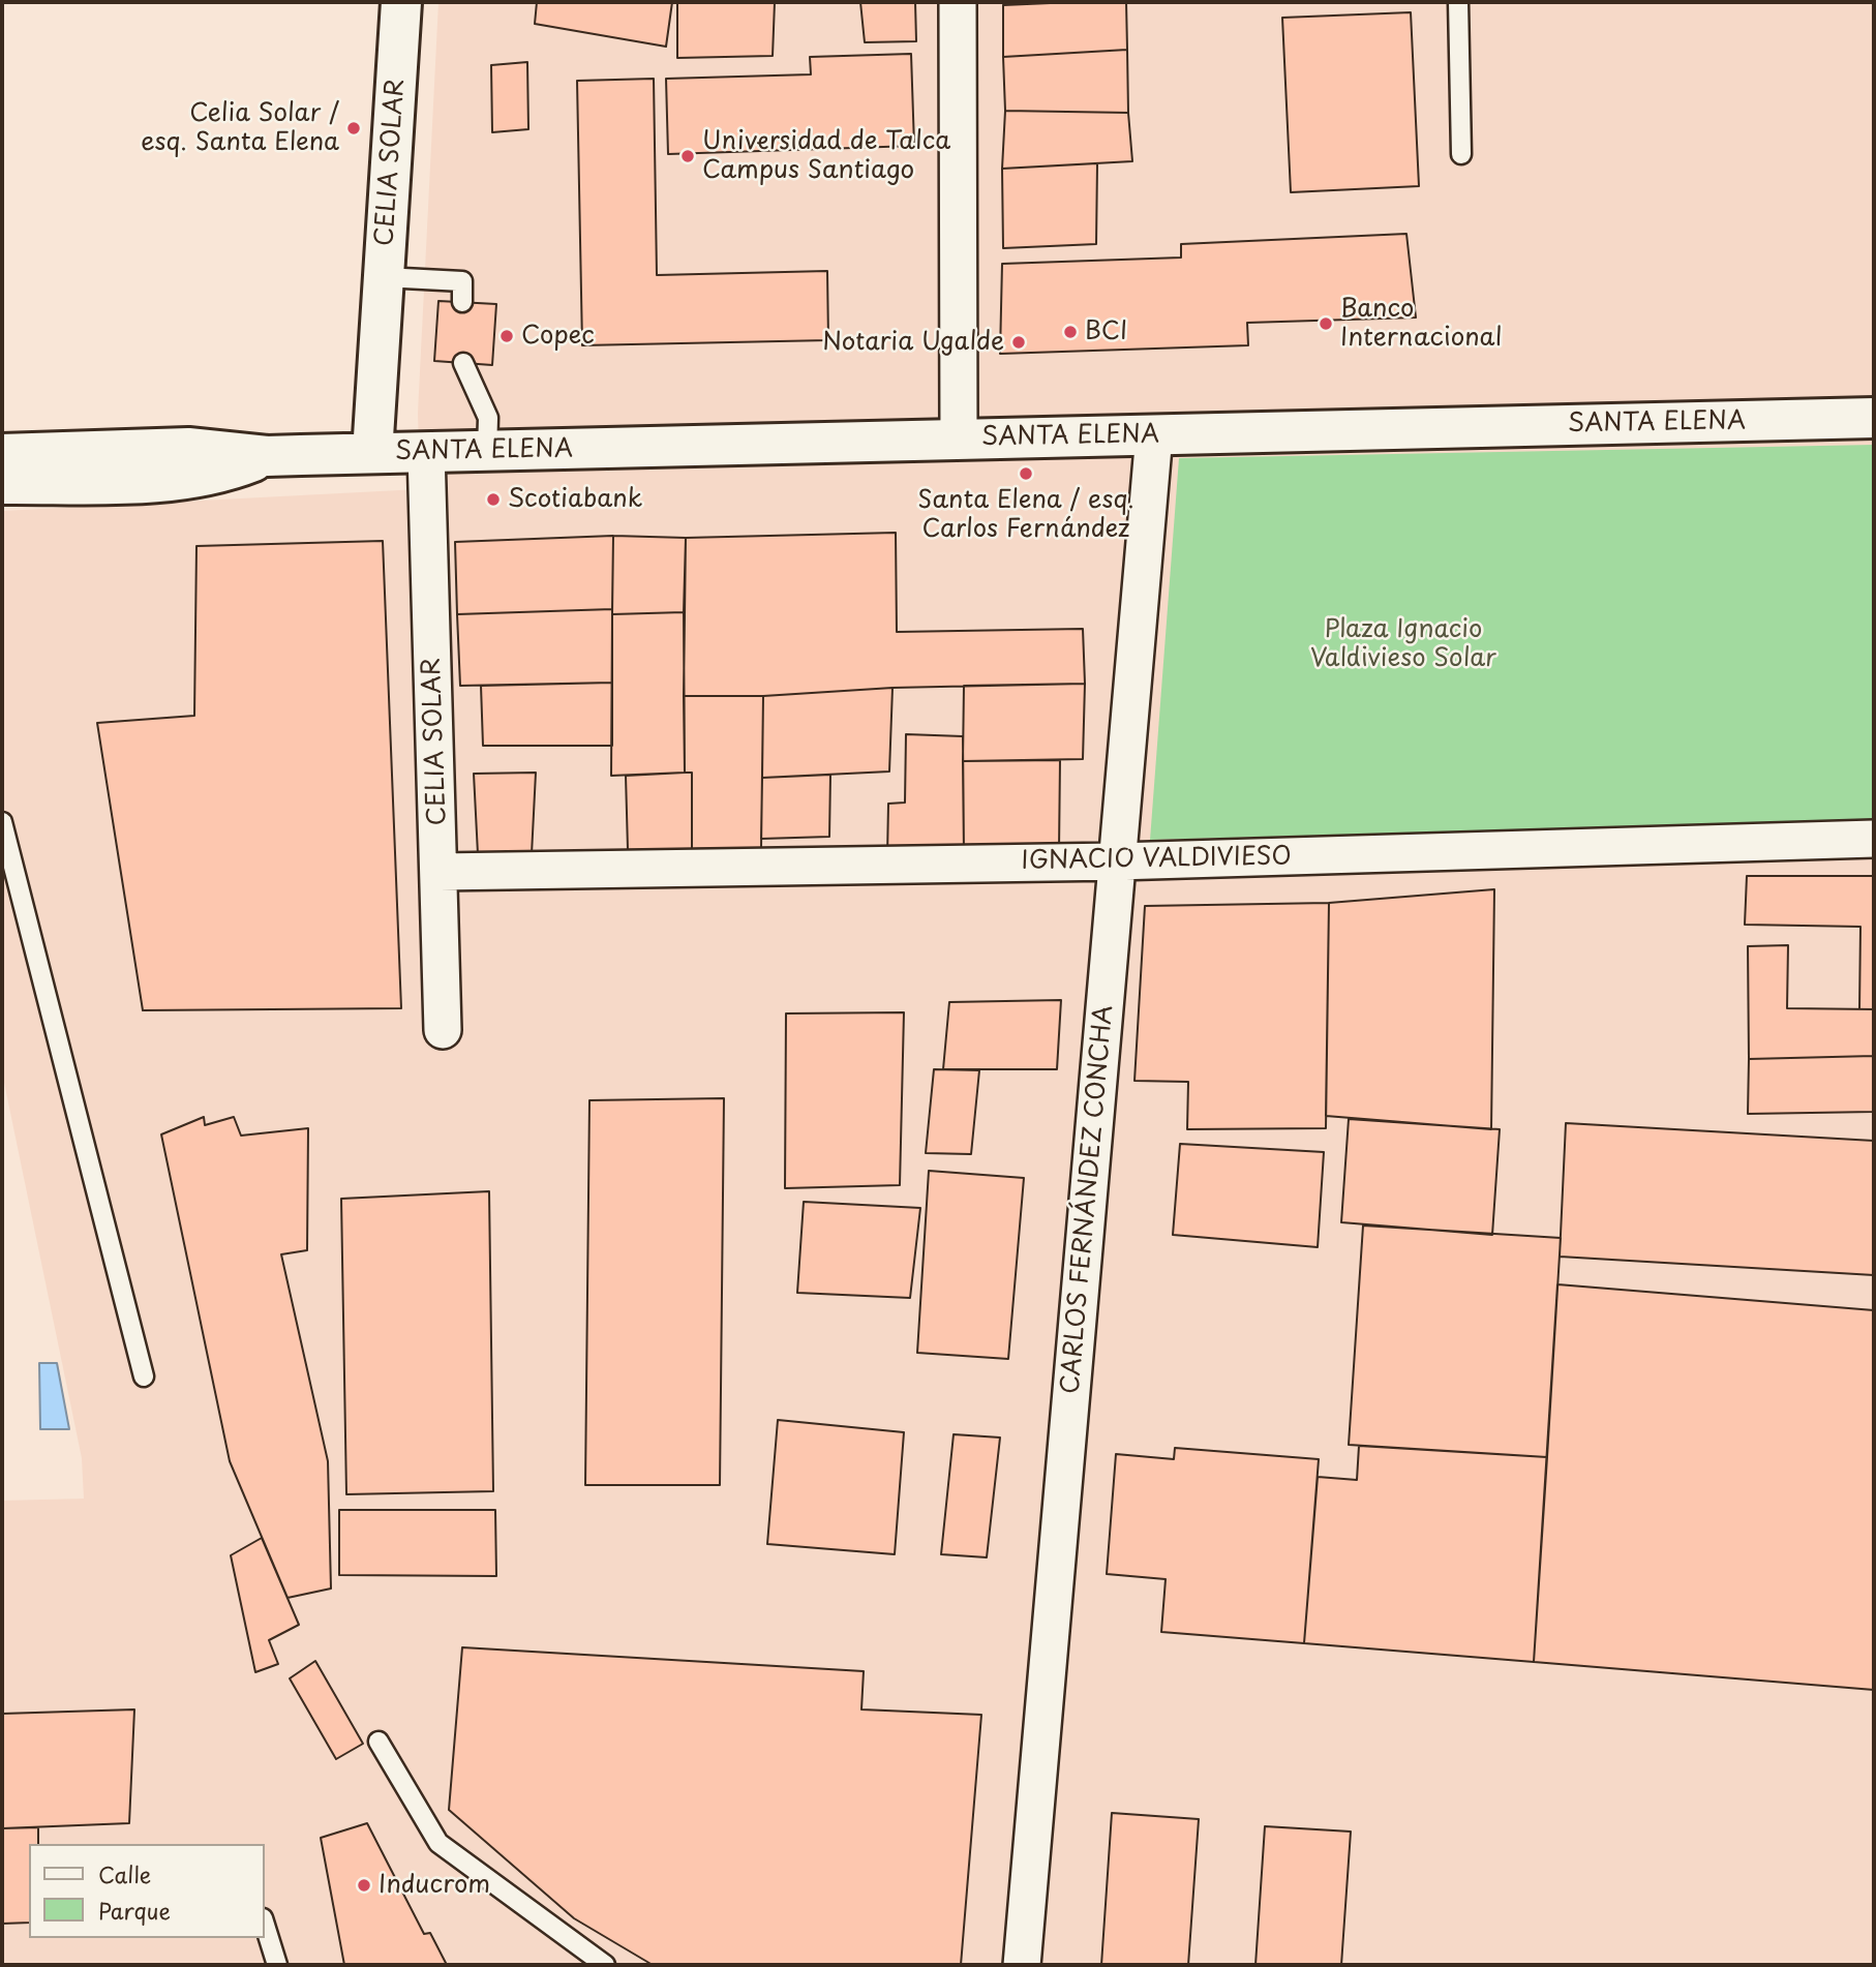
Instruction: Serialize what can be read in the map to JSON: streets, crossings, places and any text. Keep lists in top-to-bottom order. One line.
{"streets":{"main road":["CELIA SOLAR","SANTA ELENA"],"street":["IGNACIO VALDIVIESO","CARLOS FERNÁNDEZ CONCHA"]},"crossings":[["CELIA SOLAR","SANTA ELENA"],["CELIA SOLAR","IGNACIO VALDIVIESO"],["SANTA ELENA","CARLOS FERNÁNDEZ CONCHA"],["IGNACIO VALDIVIESO","CARLOS FERNÁNDEZ CONCHA"]],"parks":["Plaza Ignacio Valdivieso Solar"],"places":["Celia Solar / esq. Santa Elena","Universidad de Talca Campus Santiago","Banco Internacional","BCI","Copec","Notaria Ugalde","Santa Elena / esq. Carlos Fernández","Scotiabank","Inducrom"],"legend":["Calle","Parque"]}
